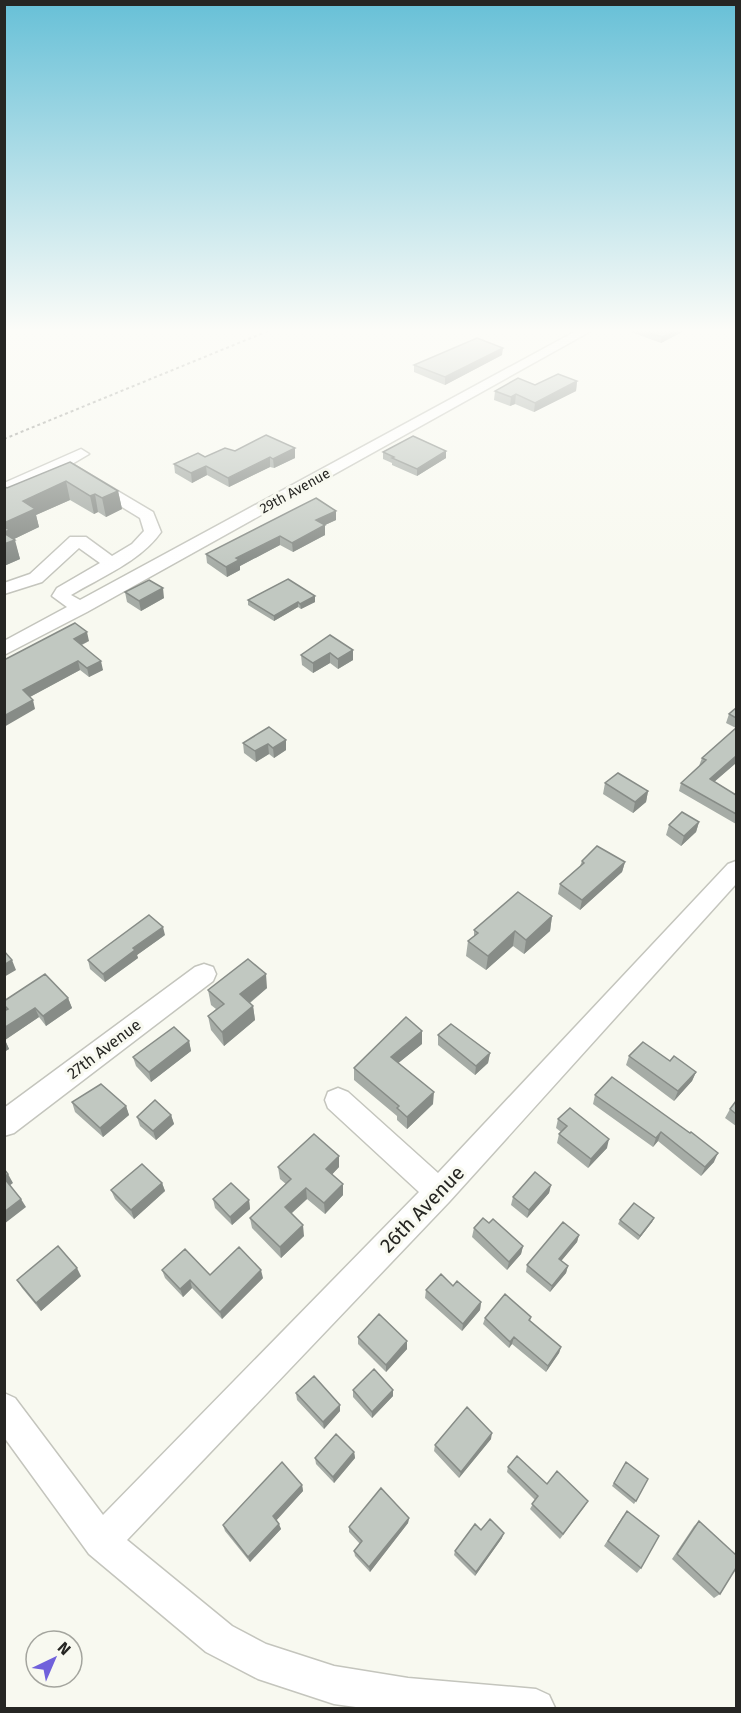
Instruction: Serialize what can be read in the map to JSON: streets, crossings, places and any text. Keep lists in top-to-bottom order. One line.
{"streets":{"street":["29th Avenue","27th Avenue","26th Avenue"]},"north":"top right"}
